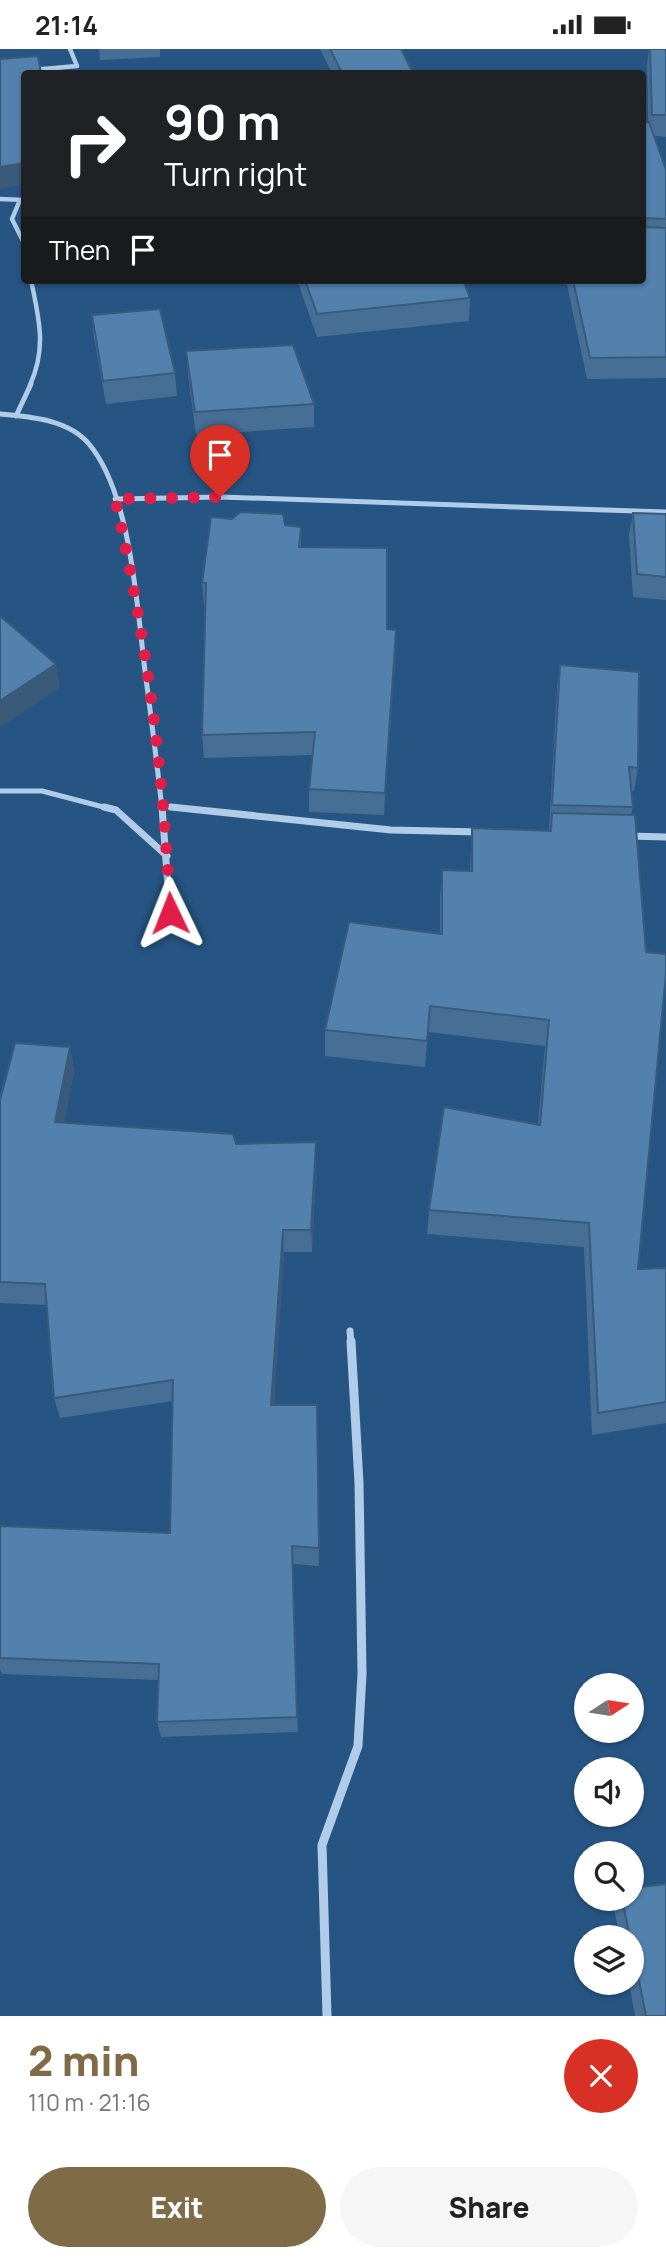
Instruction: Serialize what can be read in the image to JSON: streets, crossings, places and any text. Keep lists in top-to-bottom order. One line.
{"north":"right","page":{"status":"21:14","turn":["90 m","Turn right"],"then":"Then","heading":["2 min","110 m · 21:16"],"buttons":["Exit","Share"]}}
